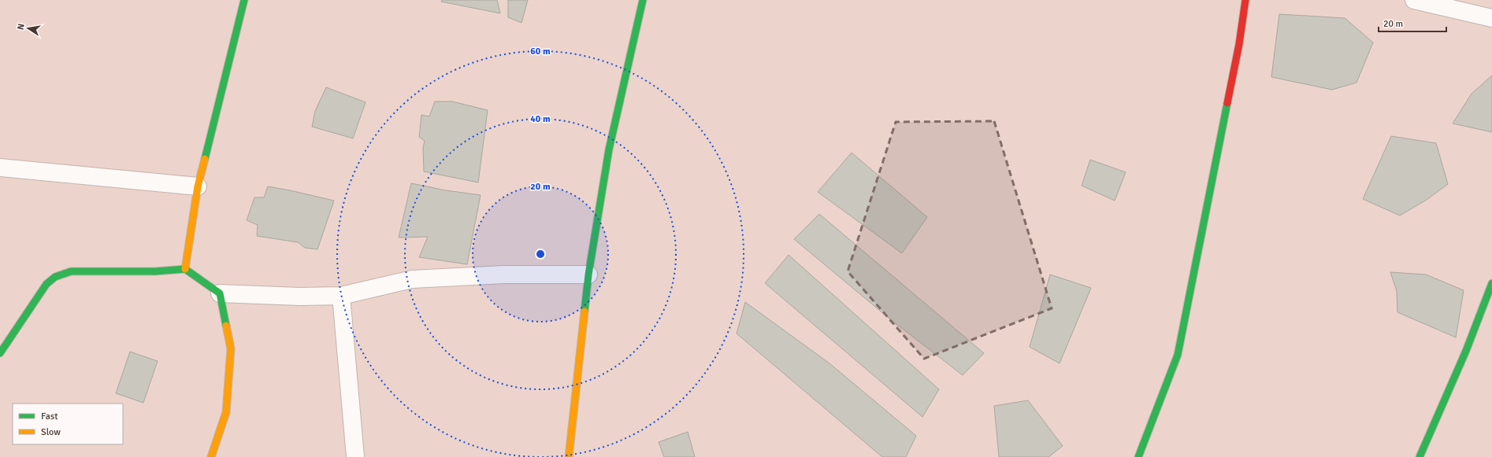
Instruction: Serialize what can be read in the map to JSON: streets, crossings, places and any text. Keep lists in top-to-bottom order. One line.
{"legend":["Fast","Slow"],"scale_bar":"20 m","north":"left","rings":["60 m","40 m","20 m"]}
